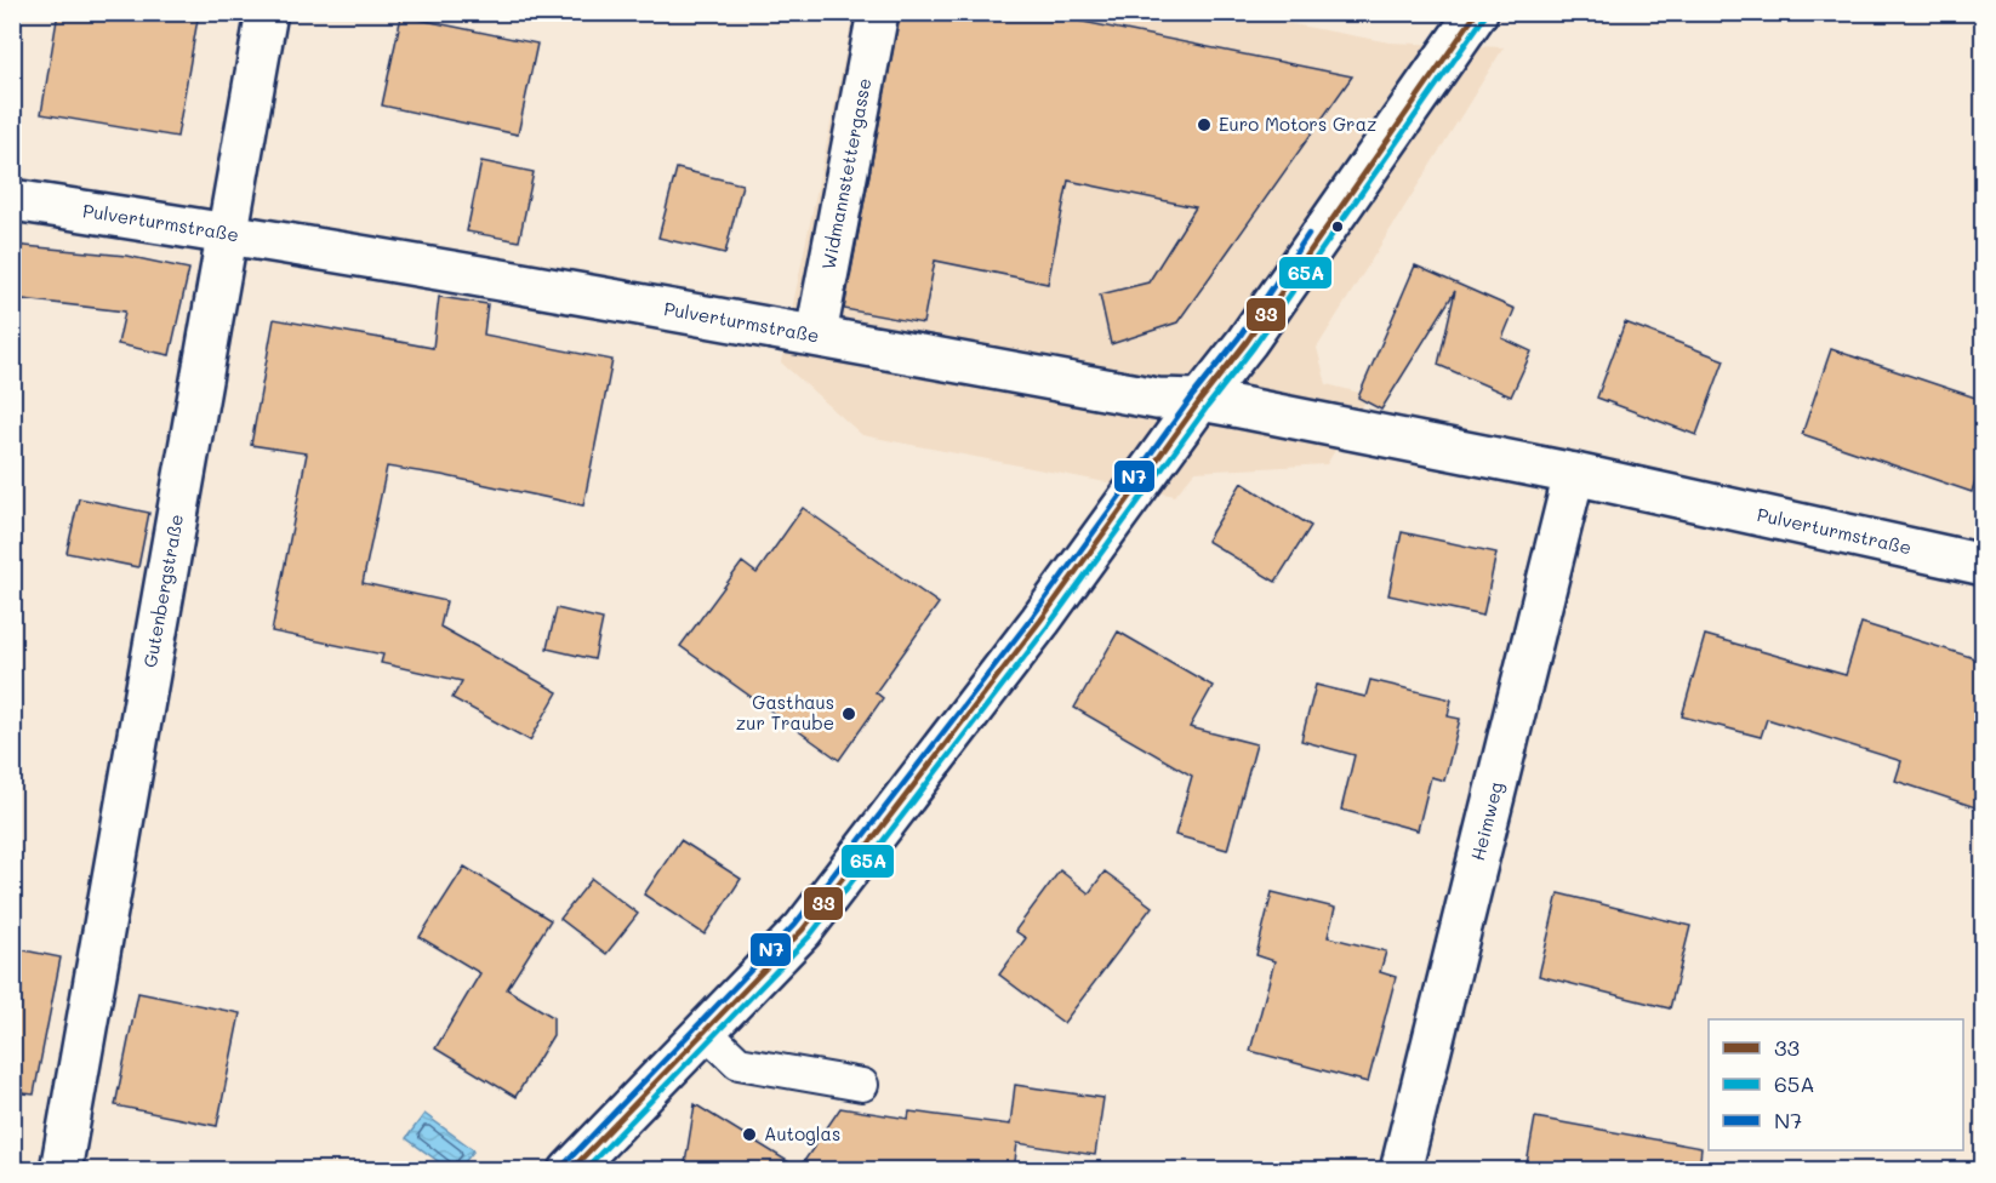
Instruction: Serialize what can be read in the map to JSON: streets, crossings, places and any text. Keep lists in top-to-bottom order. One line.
{"streets":{"street":["Widmannstettergasse","Pulverturmstraße","Gutenbergstraße","Heimweg"]},"crossings":[["Widmannstettergasse","Pulverturmstraße"],["Pulverturmstraße","Gutenbergstraße"],["Pulverturmstraße","Heimweg"]],"places":["Euro Motors Graz","Gasthaus zur Traube","Autoglas"],"lines":["transit line 33","transit line 65A","transit line N7"],"legend":["33","65A","N7"]}
